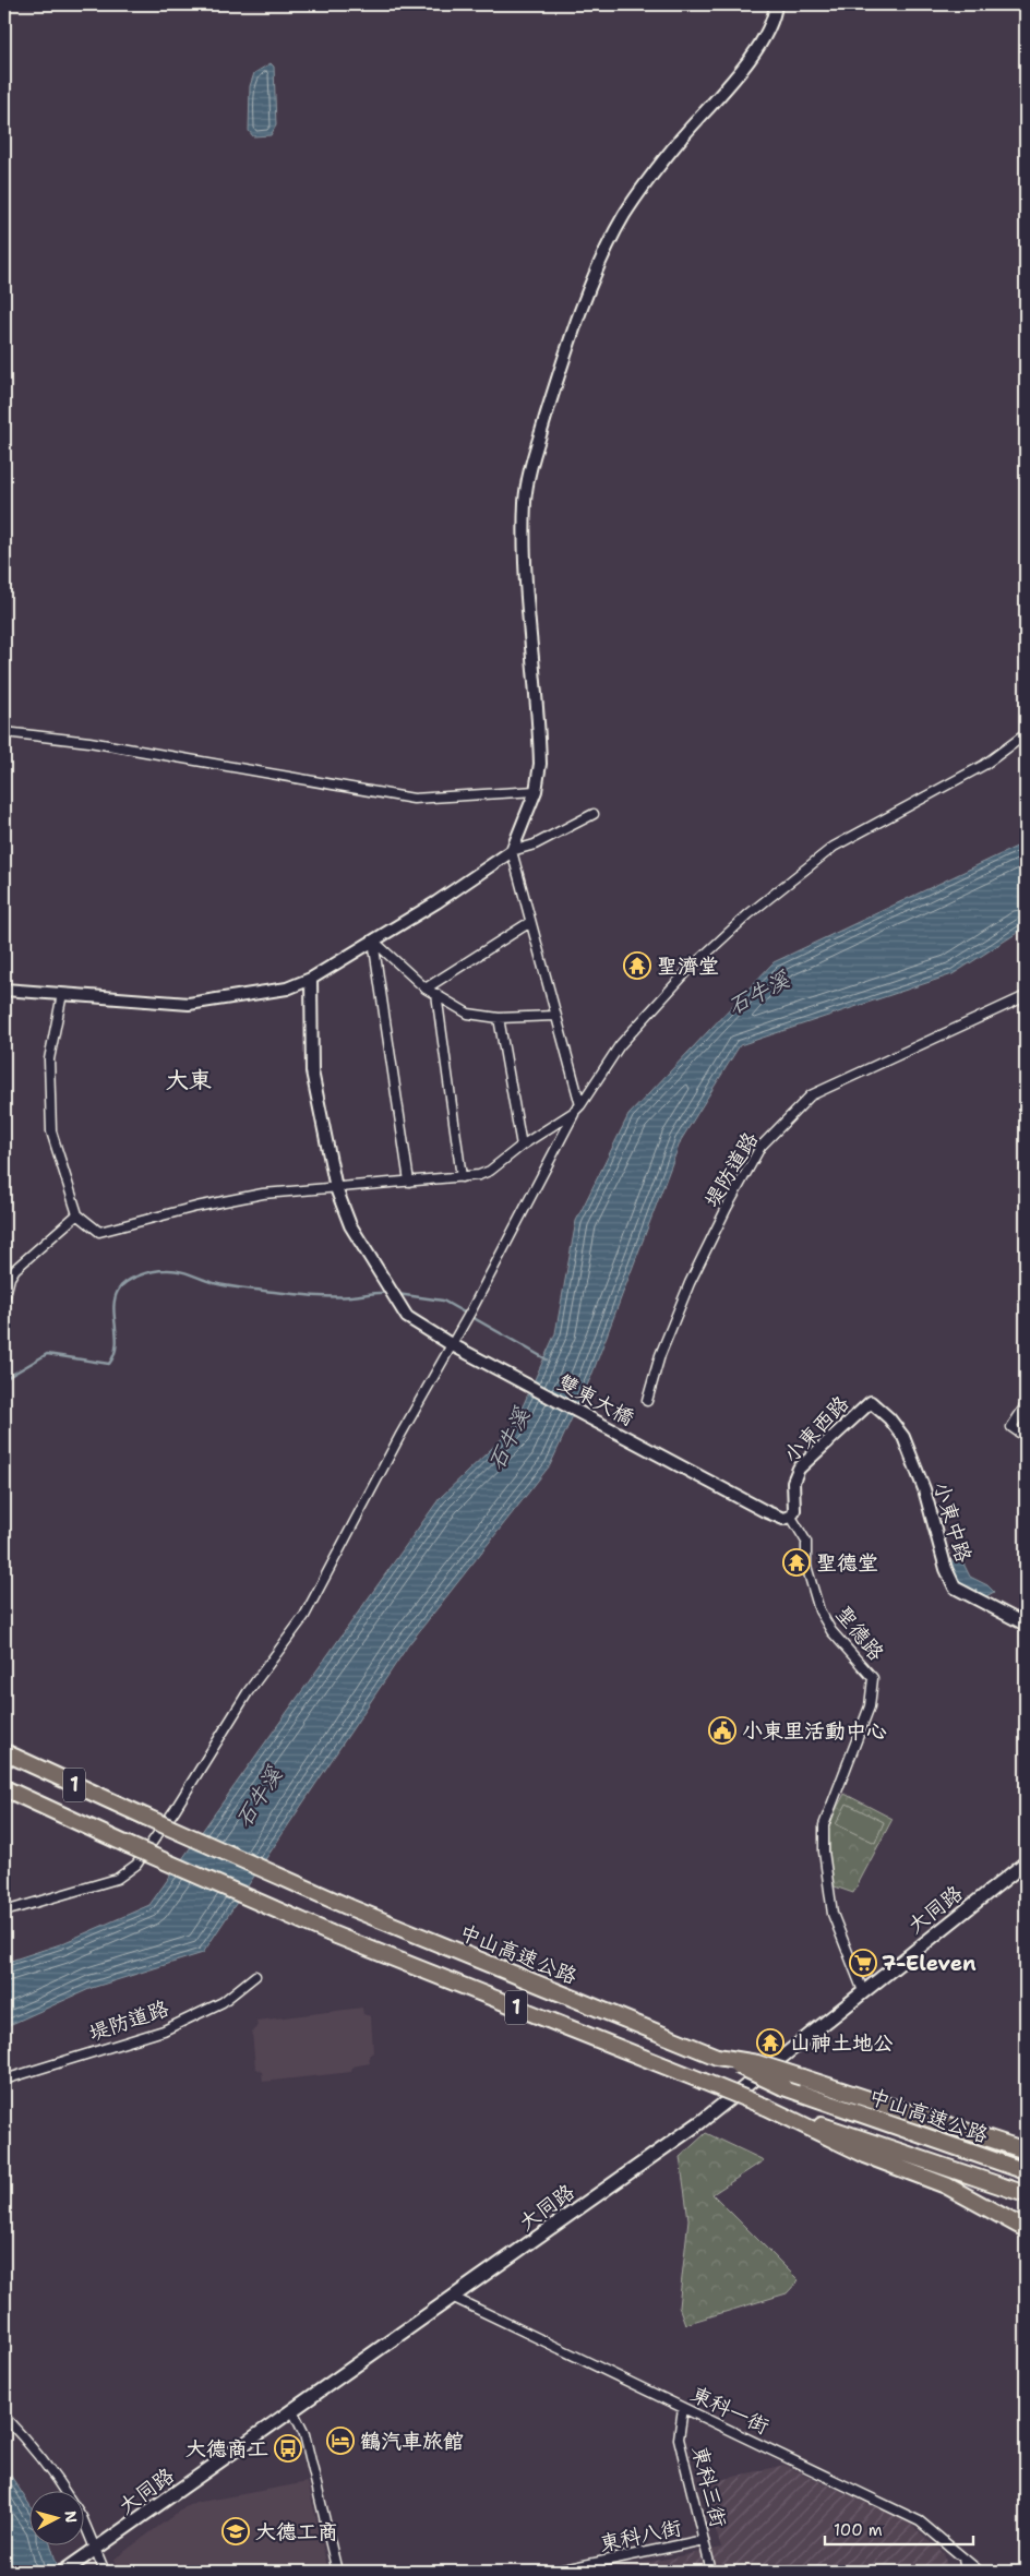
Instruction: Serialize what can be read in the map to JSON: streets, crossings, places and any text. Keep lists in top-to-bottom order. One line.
{"streets":{"highway":["1","中山高速公路"],"main road":["大同路"],"street":["堤防道路","雙東大橋","小東西路","小東中路","聖德路","東科一街","東科三街","東科八街"]},"crossings":[["雙東大橋","小東西路"],["雙東大橋","聖德路"],["小東西路","小東中路"],["小東西路","聖德路"],["聖德路","大同路"],["大同路","東科一街"],["東科一街","東科三街"],["東科三街","東科八街"]],"districts":["大東"],"water":["石牛溪"],"places":{"temple":["聖濟堂","聖德堂","山神土地公"],"public building":["小東里活動中心"],"supermarket":["7-Eleven"],"hotel":["鶴汽車旅館"],"bus stop":["大德商工"],"school or university":["大德工商"]},"scale_bar":"100 m","north":"right"}
